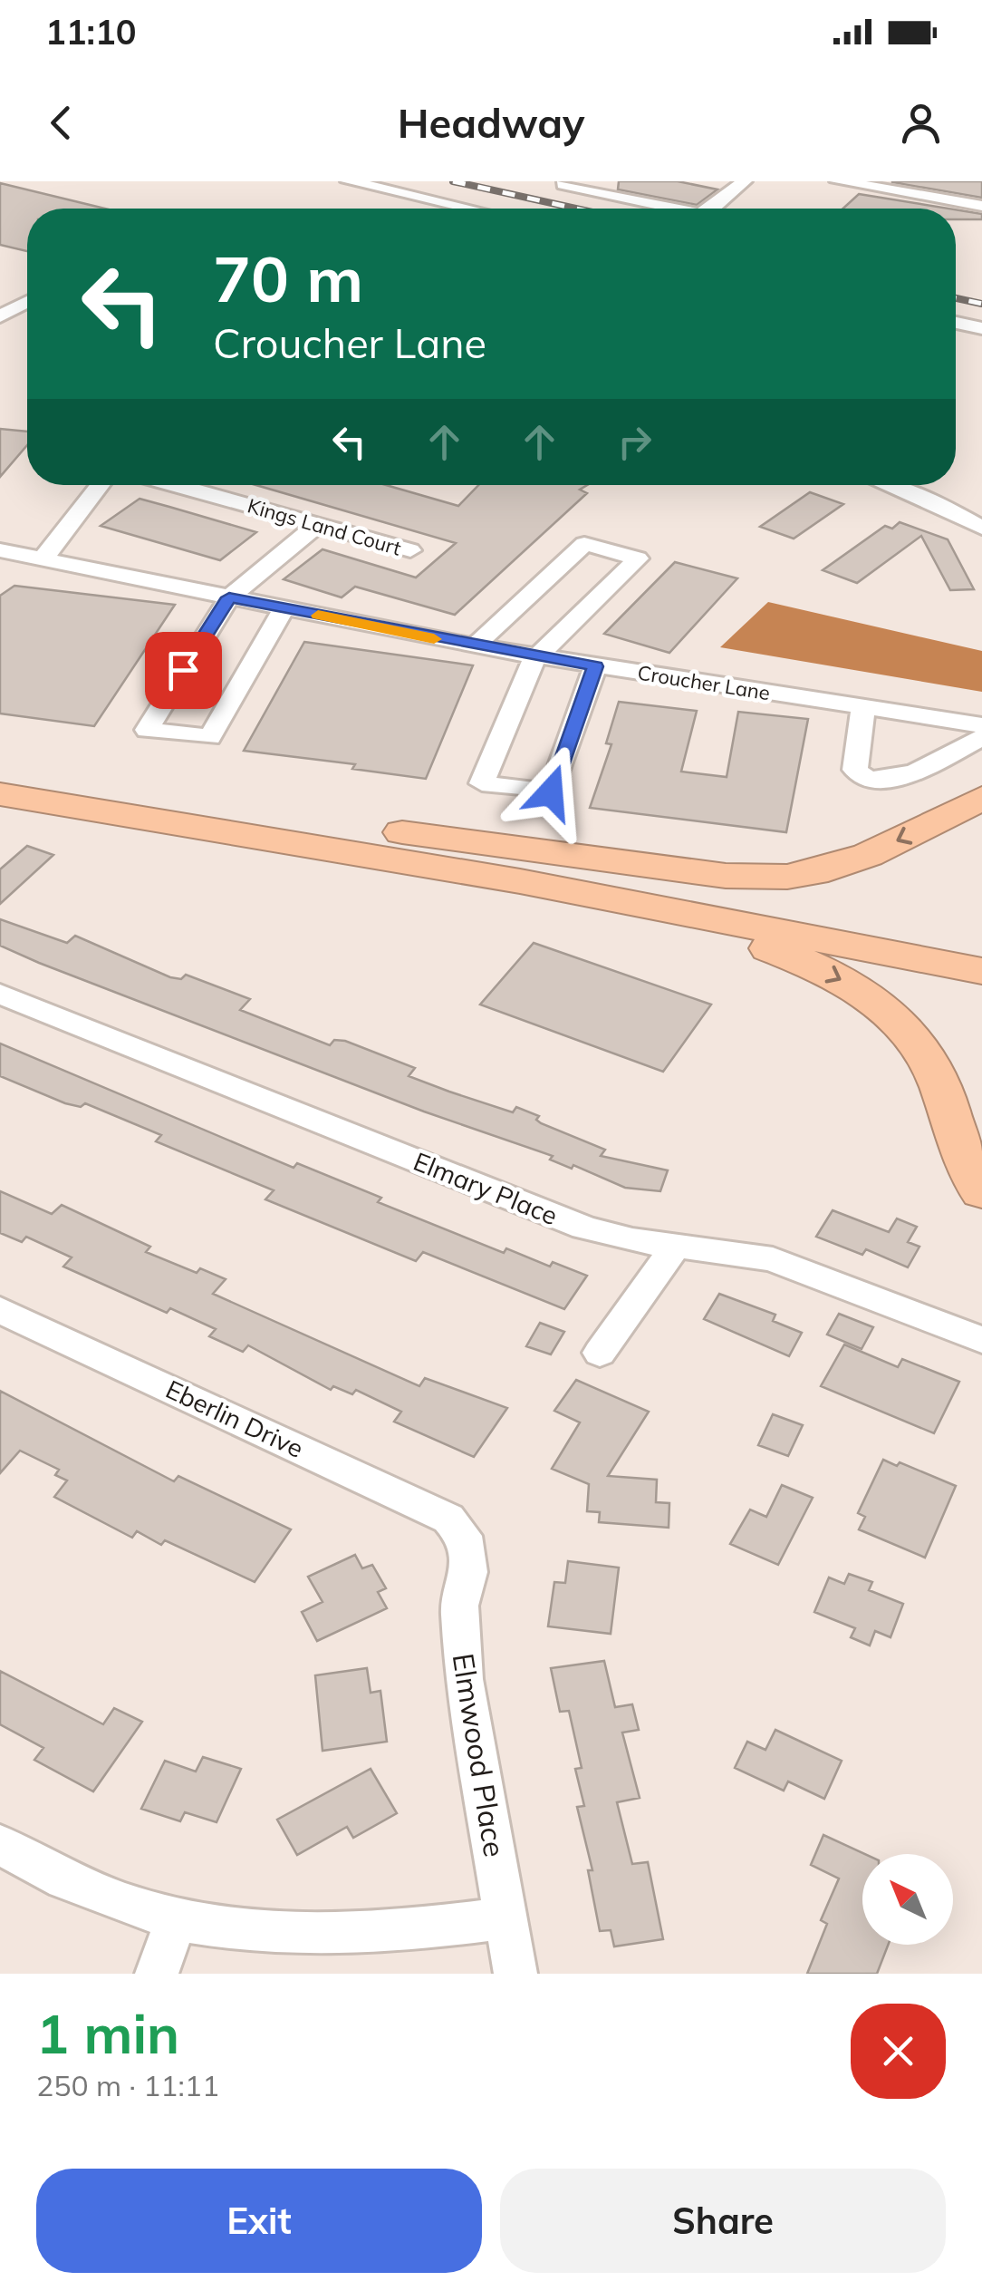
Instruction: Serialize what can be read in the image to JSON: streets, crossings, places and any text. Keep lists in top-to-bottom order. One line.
{"streets":{"street":["Kings Land Court","Croucher Lane","Elmary Place","Eberlin Drive","Elmwood Place"]},"crossings":[["Eberlin Drive","Elmwood Place"]],"north":"top left","page":{"status":"11:10","header":"Headway","turn":["70 m","Croucher Lane"],"heading":["1 min","250 m · 11:11"],"buttons":["Exit","Share"]}}
